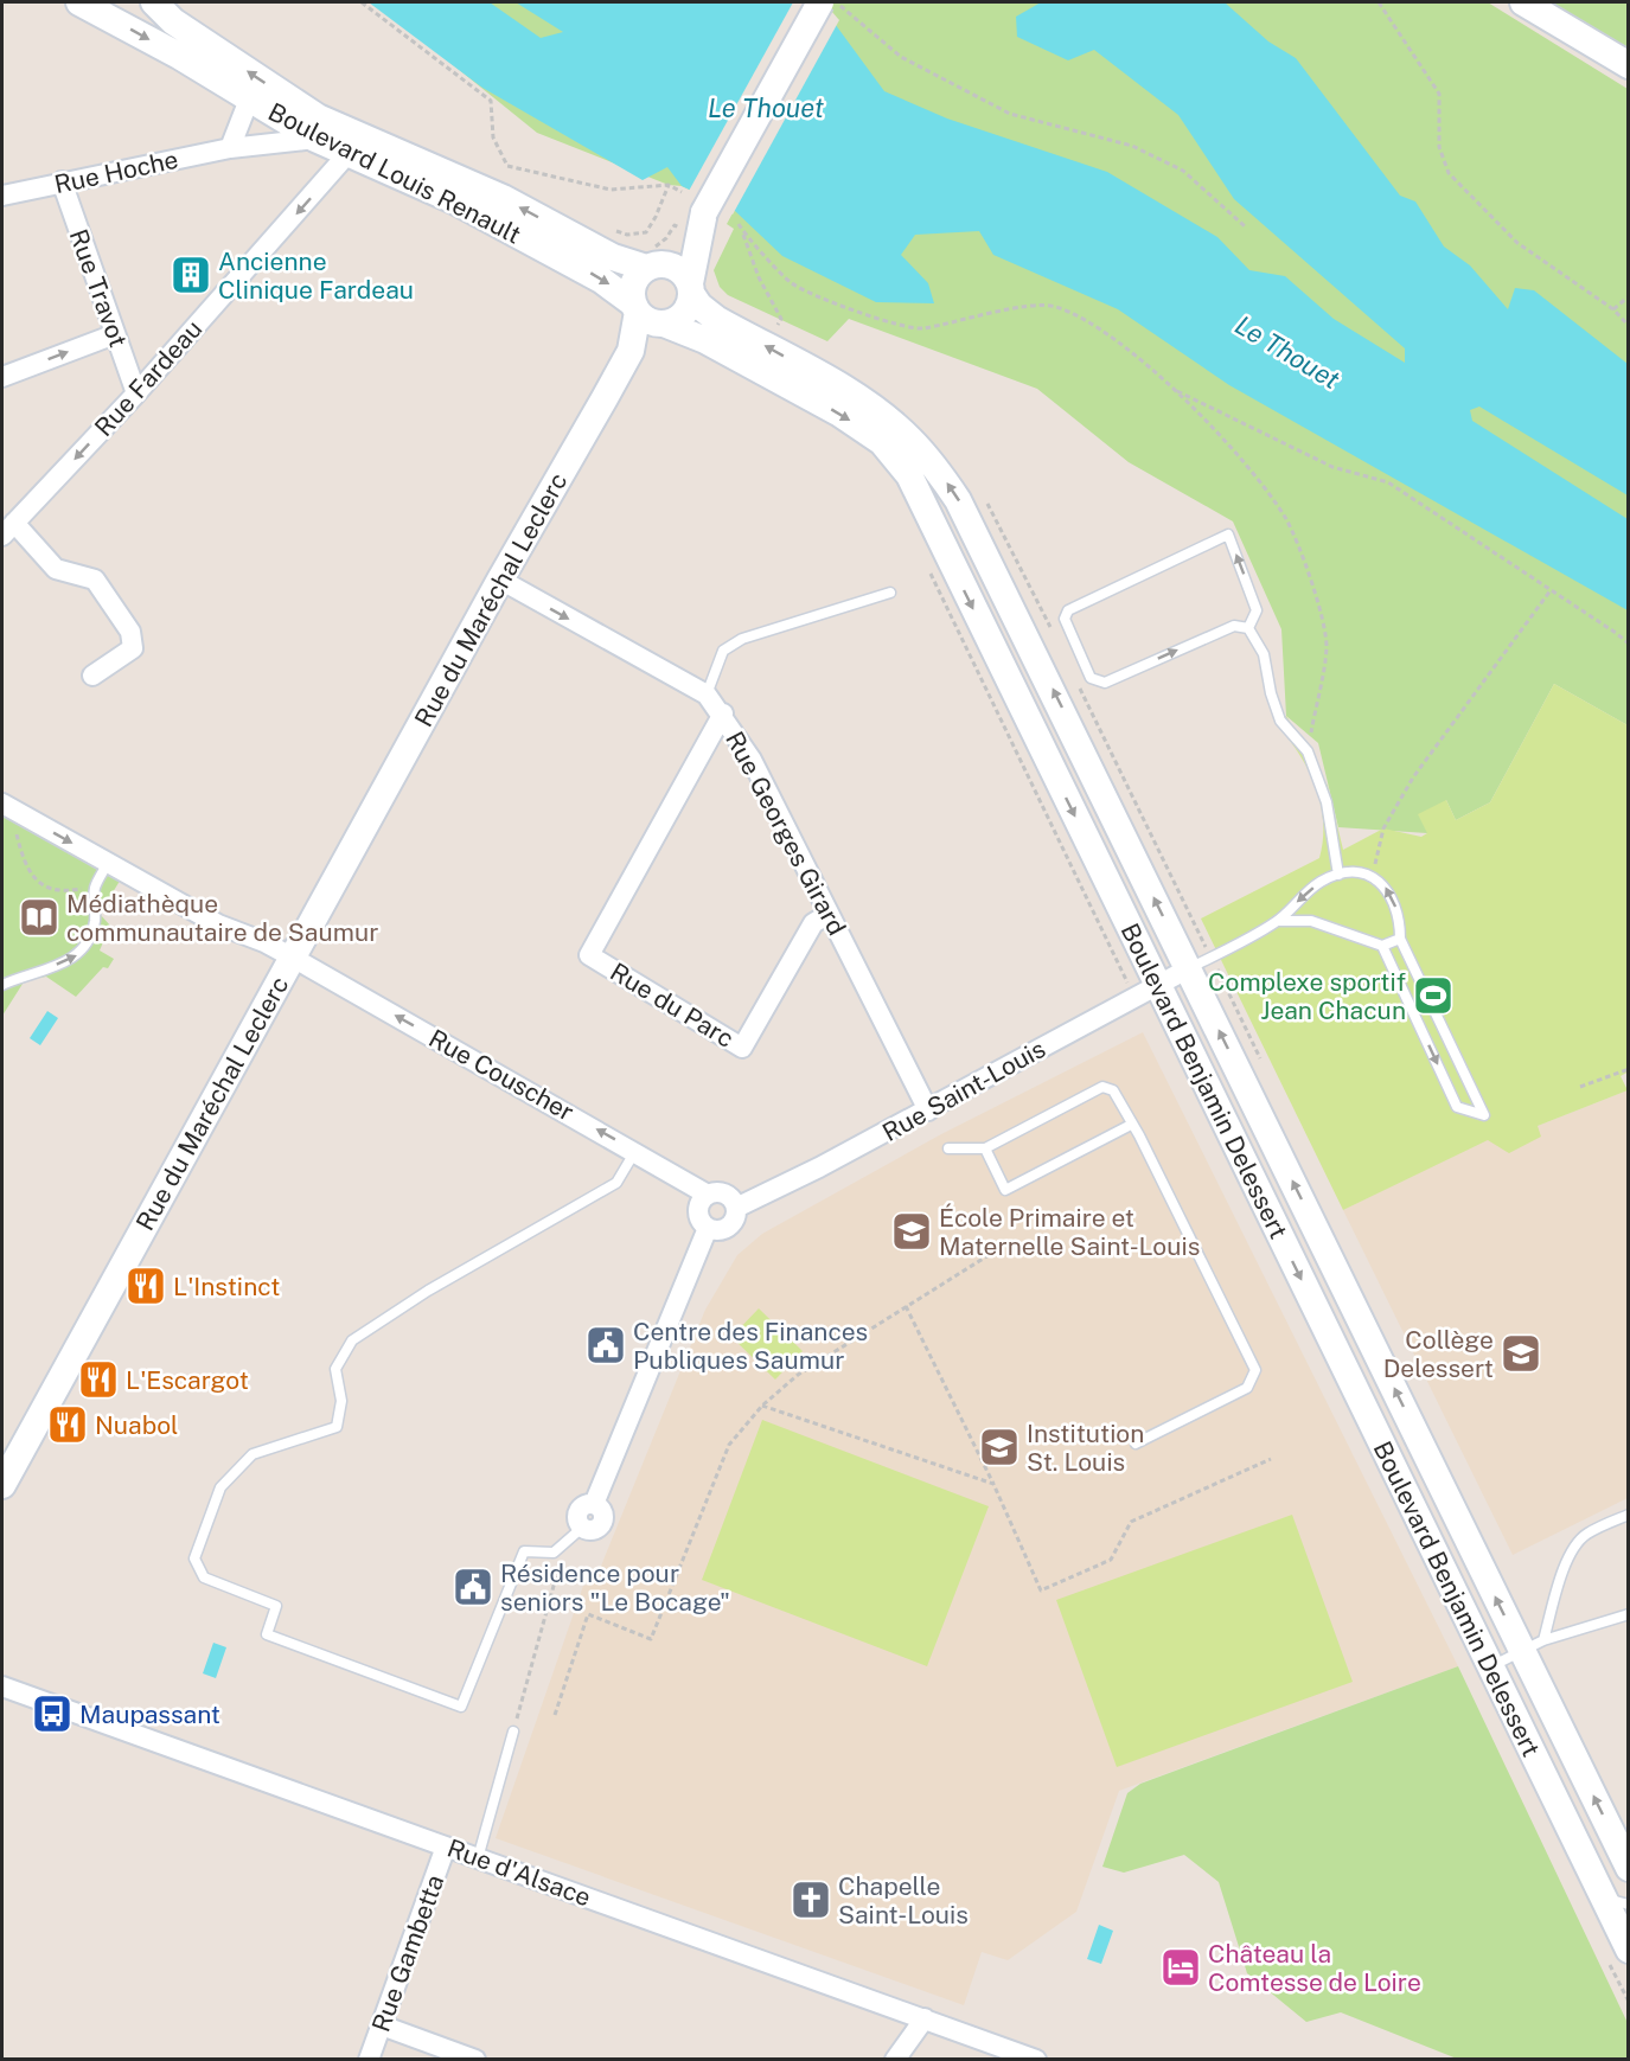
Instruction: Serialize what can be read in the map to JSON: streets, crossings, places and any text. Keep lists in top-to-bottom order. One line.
{"streets":{"main road":["Boulevard Louis Renault","Rue du Maréchal Leclerc","Boulevard Benjamin Delessert"],"street":["Rue Hoche","Rue Travot","Rue Fardeau","Rue Georges Girard","Rue du Parc","Rue Couscher","Rue Saint-Louis","Rue d'Alsace","Rue Gambetta"]},"crossings":[["Rue Hoche","Boulevard Louis Renault"],["Rue Hoche","Rue Travot"],["Boulevard Louis Renault","Rue Fardeau"],["Boulevard Louis Renault","Rue du Maréchal Leclerc"],["Boulevard Louis Renault","Boulevard Benjamin Delessert"],["Rue Travot","Rue Fardeau"],["Rue du Maréchal Leclerc","Rue Georges Girard"],["Rue du Maréchal Leclerc","Rue Couscher"],["Rue du Maréchal Leclerc","Boulevard Benjamin Delessert"],["Rue Georges Girard","Rue du Parc"],["Rue Georges Girard","Rue Saint-Louis"],["Rue Couscher","Rue Saint-Louis"],["Boulevard Benjamin Delessert","Rue Saint-Louis"],["Rue d'Alsace","Rue Gambetta"]],"one_way":["Rue Fardeau"],"water":["Le Thouet"],"places":{"building":["Ancienne Clinique Fardeau"],"library":["Médiathèque communautaire de Saumur"],"sports":["Complexe sportif Jean Chacun"],"school or university":["École Primaire et Maternelle Saint-Louis","Collège Delessert","Institution St. Louis"],"restaurant":["L'Instinct","L'Escargot","Nuabol"],"public building":["Centre des Finances Publiques Saumur","Résidence pour seniors \"Le Bocage\""],"bus stop":["Maupassant"],"church":["Chapelle Saint-Louis"],"hotel":["Château la Comtesse de Loire"]}}
